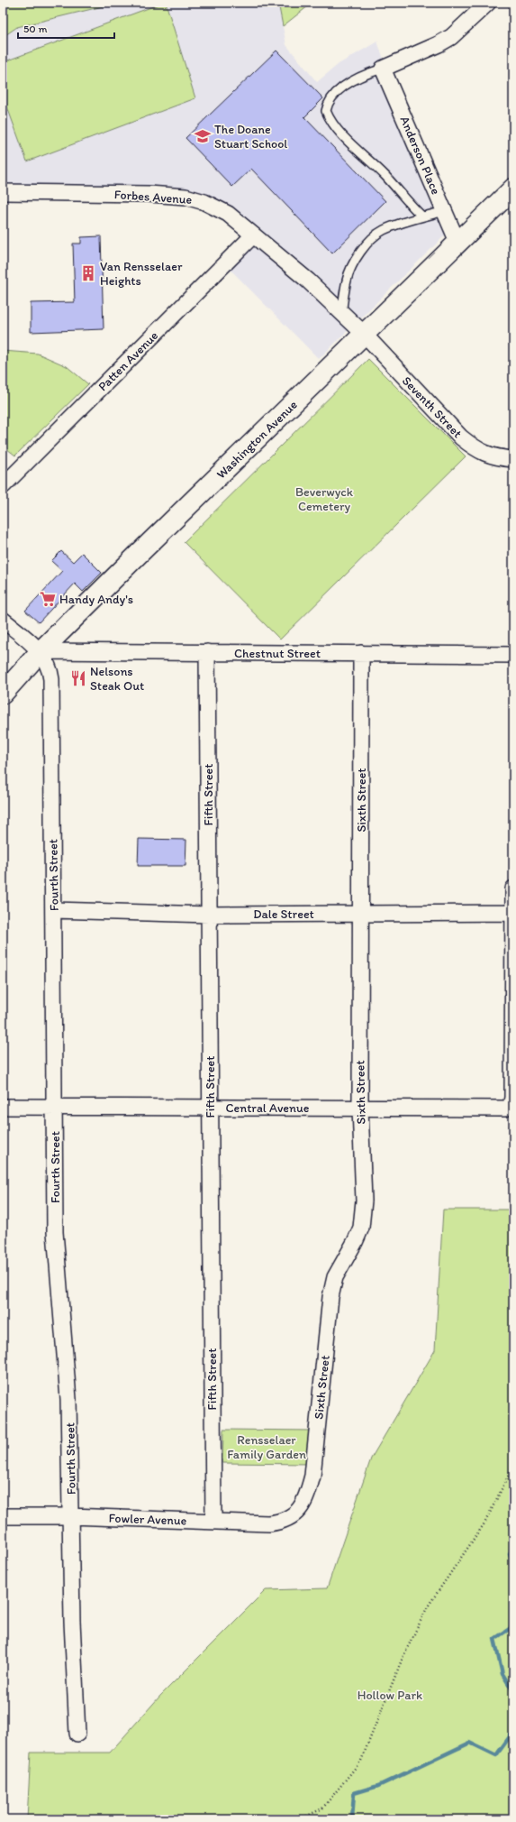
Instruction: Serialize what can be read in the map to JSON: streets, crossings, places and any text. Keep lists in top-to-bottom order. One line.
{"streets":{"street":["Anderson Place","Forbes Avenue","Patten Avenue","Seventh Street","Washington Avenue","Chestnut Street","Fifth Street","Sixth Street","Fourth Street","Dale Street","Central Avenue","Fowler Avenue"]},"crossings":[["Anderson Place","Washington Avenue"],["Forbes Avenue","Patten Avenue"],["Forbes Avenue","Seventh Street"],["Forbes Avenue","Washington Avenue"],["Seventh Street","Washington Avenue"],["Washington Avenue","Chestnut Street"],["Washington Avenue","Fourth Street"],["Chestnut Street","Fifth Street"],["Chestnut Street","Sixth Street"],["Chestnut Street","Fourth Street"],["Fifth Street","Dale Street"],["Fifth Street","Central Avenue"],["Fifth Street","Fowler Avenue"],["Sixth Street","Dale Street"],["Sixth Street","Central Avenue"],["Sixth Street","Fowler Avenue"],["Fourth Street","Dale Street"],["Fourth Street","Central Avenue"],["Fourth Street","Fowler Avenue"],["Dale Street","Central Avenue"]],"parks":["Beverwyck Cemetery","Rensselaer Family Garden","Hollow Park"],"places":{"school or university":["The Doane Stuart School"],"building":["Van Rensselaer Heights"],"supermarket":["Handy Andy's"],"restaurant":["Nelsons Steak Out"]},"scale_bar":"50 m"}
